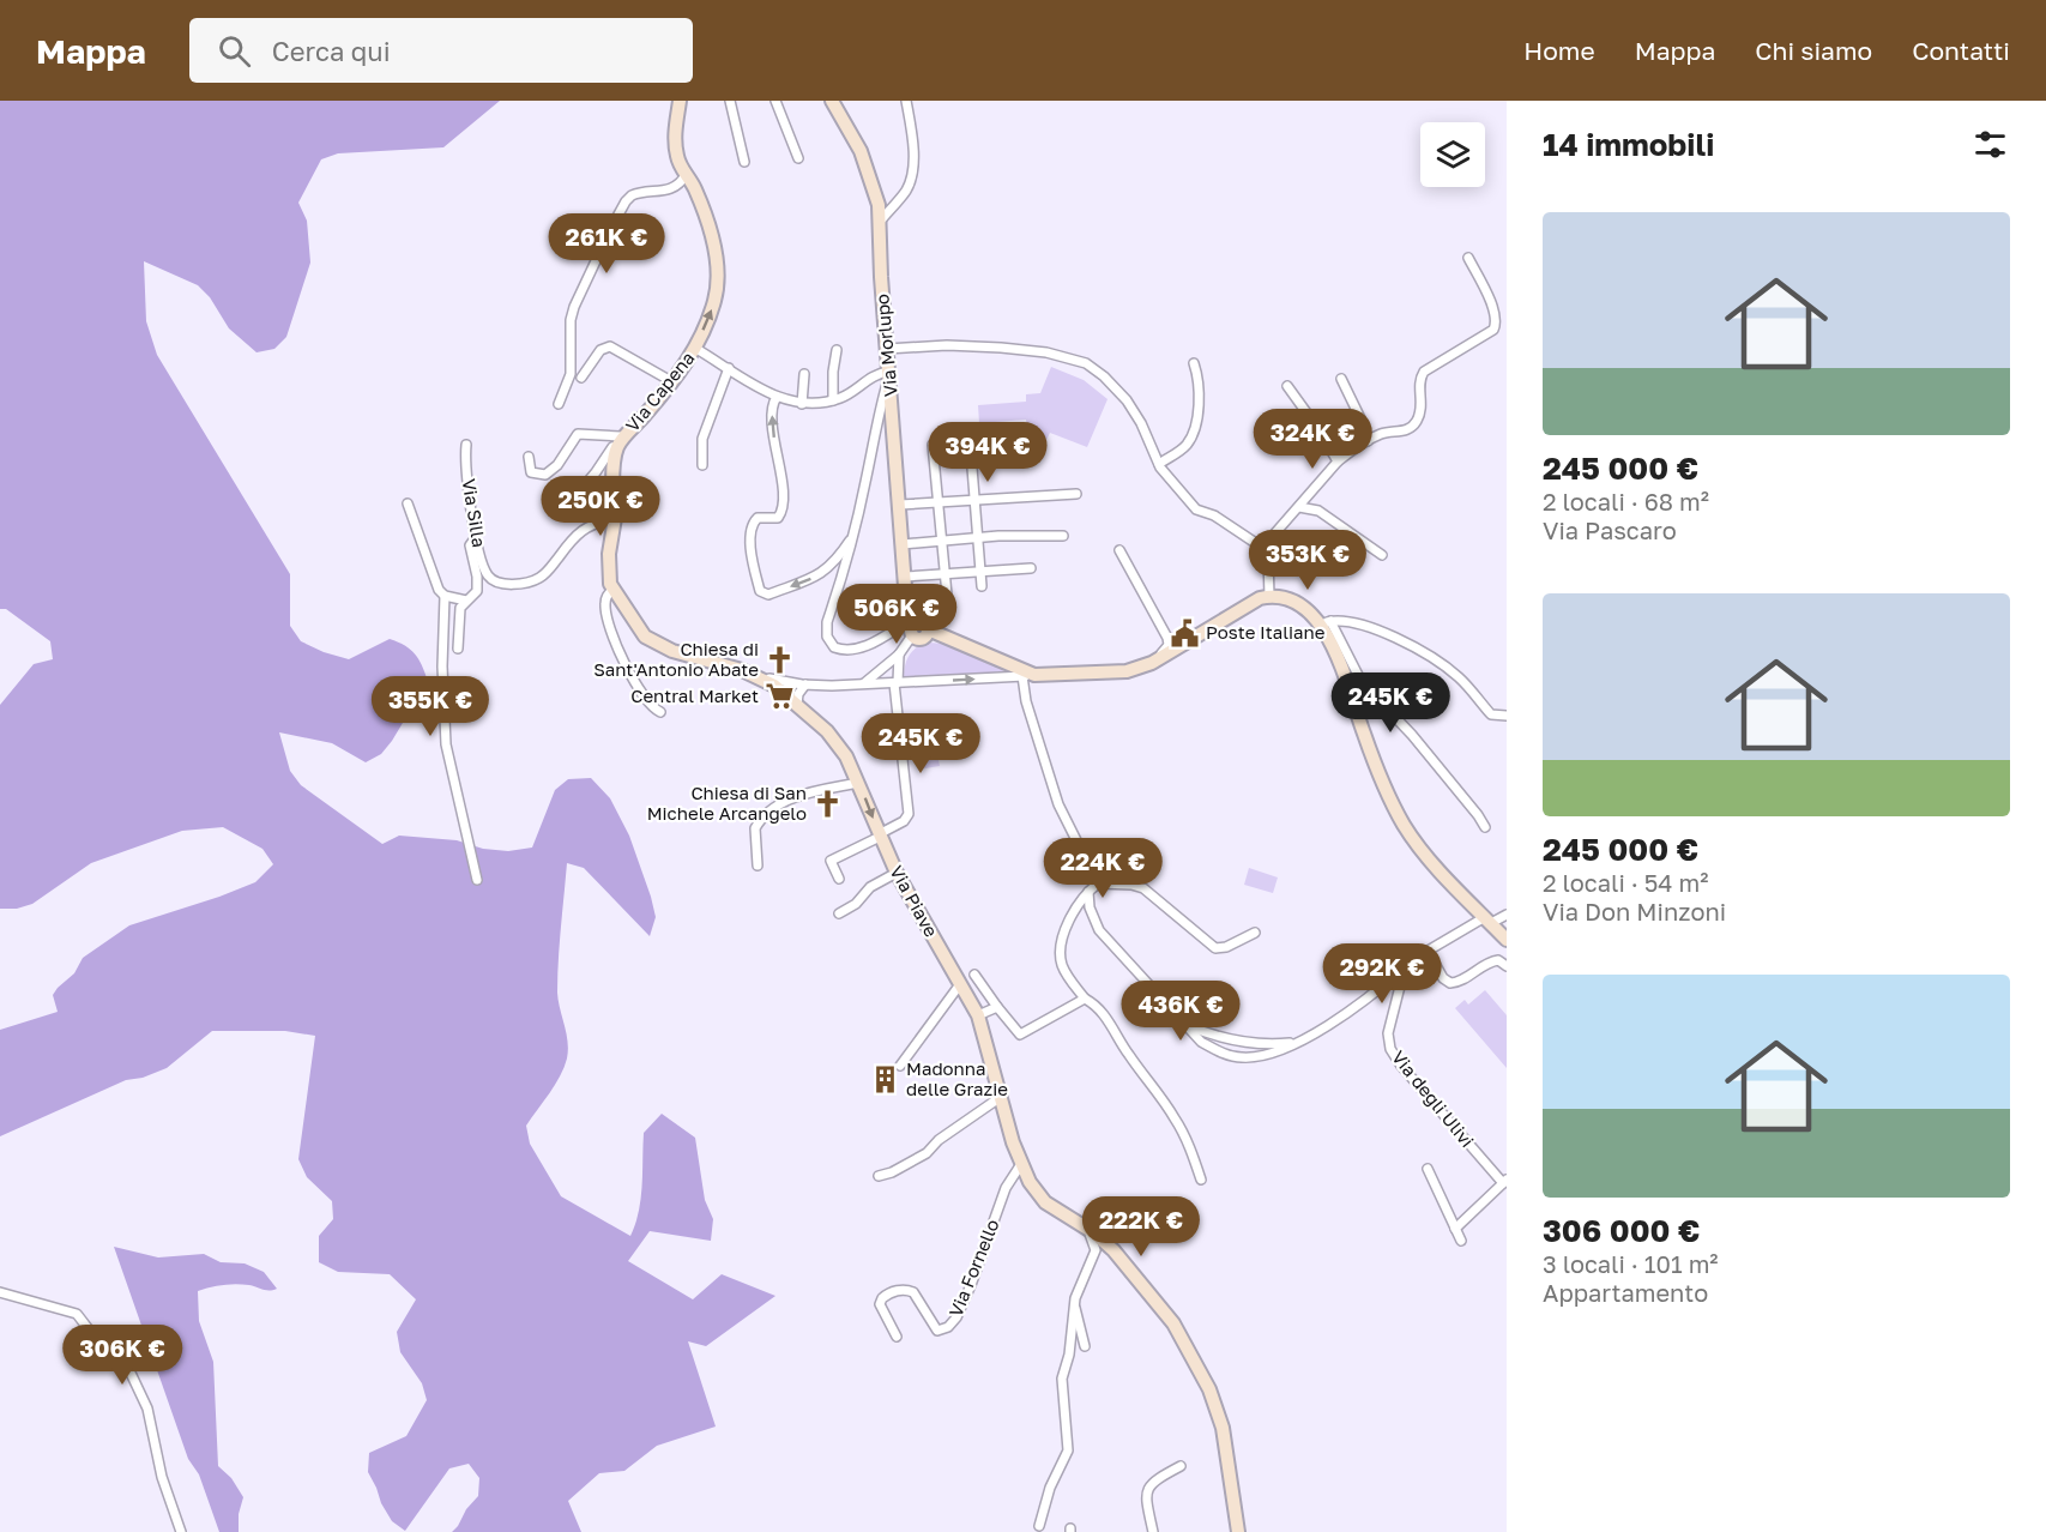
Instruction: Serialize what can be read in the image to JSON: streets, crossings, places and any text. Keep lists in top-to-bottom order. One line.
{"streets":{"main road":["Via Morlupo","Via Capena","Via Piave"],"street":["Via Silla","Via degli Ulivi","Via Fornello"]},"crossings":[["Via Piave","Via Fornello"]],"one_way":["Via Capena"],"places":{"public building":["Poste Italiane"],"church":["Chiesa di Sant'Antonio Abate","Chiesa di San Michele Arcangelo"],"supermarket":["Central Market"],"building":["Madonna delle Grazie"]},"page":{"header":"Mappa","search":"Cerca qui","nav":["Home","Mappa","Chi siamo","Contatti"],"heading":"14 immobili","list":[{"name":"245 000 €","note":"2 locali · 68 m² · Via Pascaro"},{"name":"245 000 €","note":"2 locali · 54 m² · Via Don Minzoni"},{"name":"306 000 €","note":"3 locali · 101 m² · Appartamento"}],"price":["261K €","324K €","394K €","250K €","353K €","506K €","245K €","355K €","245K €","224K €","292K €","436K €","222K €","306K €"]}}
